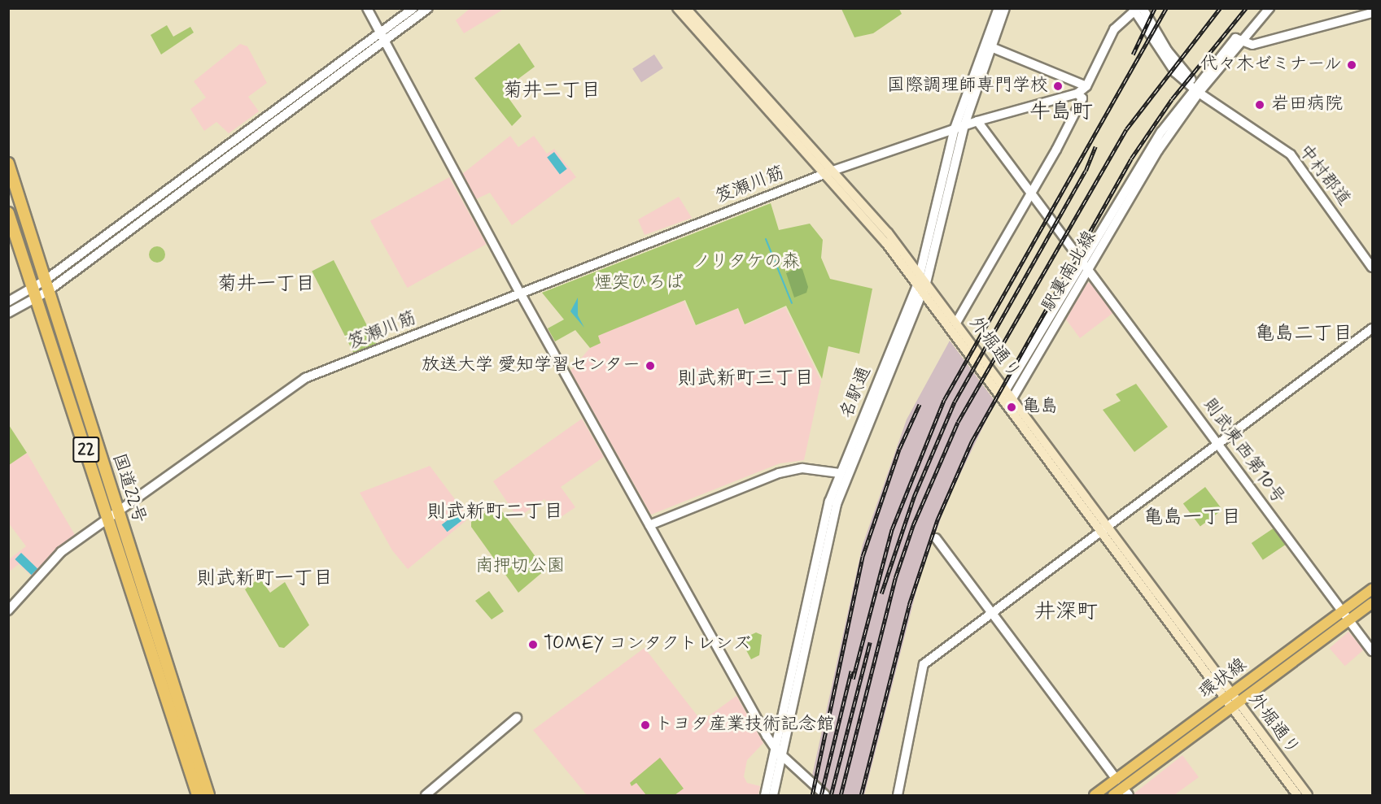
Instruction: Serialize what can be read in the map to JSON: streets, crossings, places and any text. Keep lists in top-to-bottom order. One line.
{"streets":{"highway":["22","国道22号"],"main road":["外堀通り","環状線"],"street":["中村郡道","笈瀬川筋","駅裏南北線","名駅通","則武東西第10号"]},"crossings":[["笈瀬川筋","外堀通り"],["笈瀬川筋","名駅通"],["笈瀬川筋","則武東西第10号"],["笈瀬川筋","国道22号"],["駅裏南北線","外堀通り"],["駅裏南北線","則武東西第10号"],["外堀通り","名駅通"],["外堀通り","環状線"],["則武東西第10号","環状線"]],"districts":["菊井二丁目","牛島町","菊井一丁目","亀島二丁目","則武新町三丁目","則武新町二丁目","亀島一丁目","則武新町一丁目","井深町"],"parks":["ノリタケの森","煙突ひろば","南押切公園"],"places":["代々木ゼミナール","国際調理師専門学校","岩田病院","放送大学 愛知学習センター","亀島","TOMEY コンタクトレンズ","トヨタ産業技術記念館"]}
